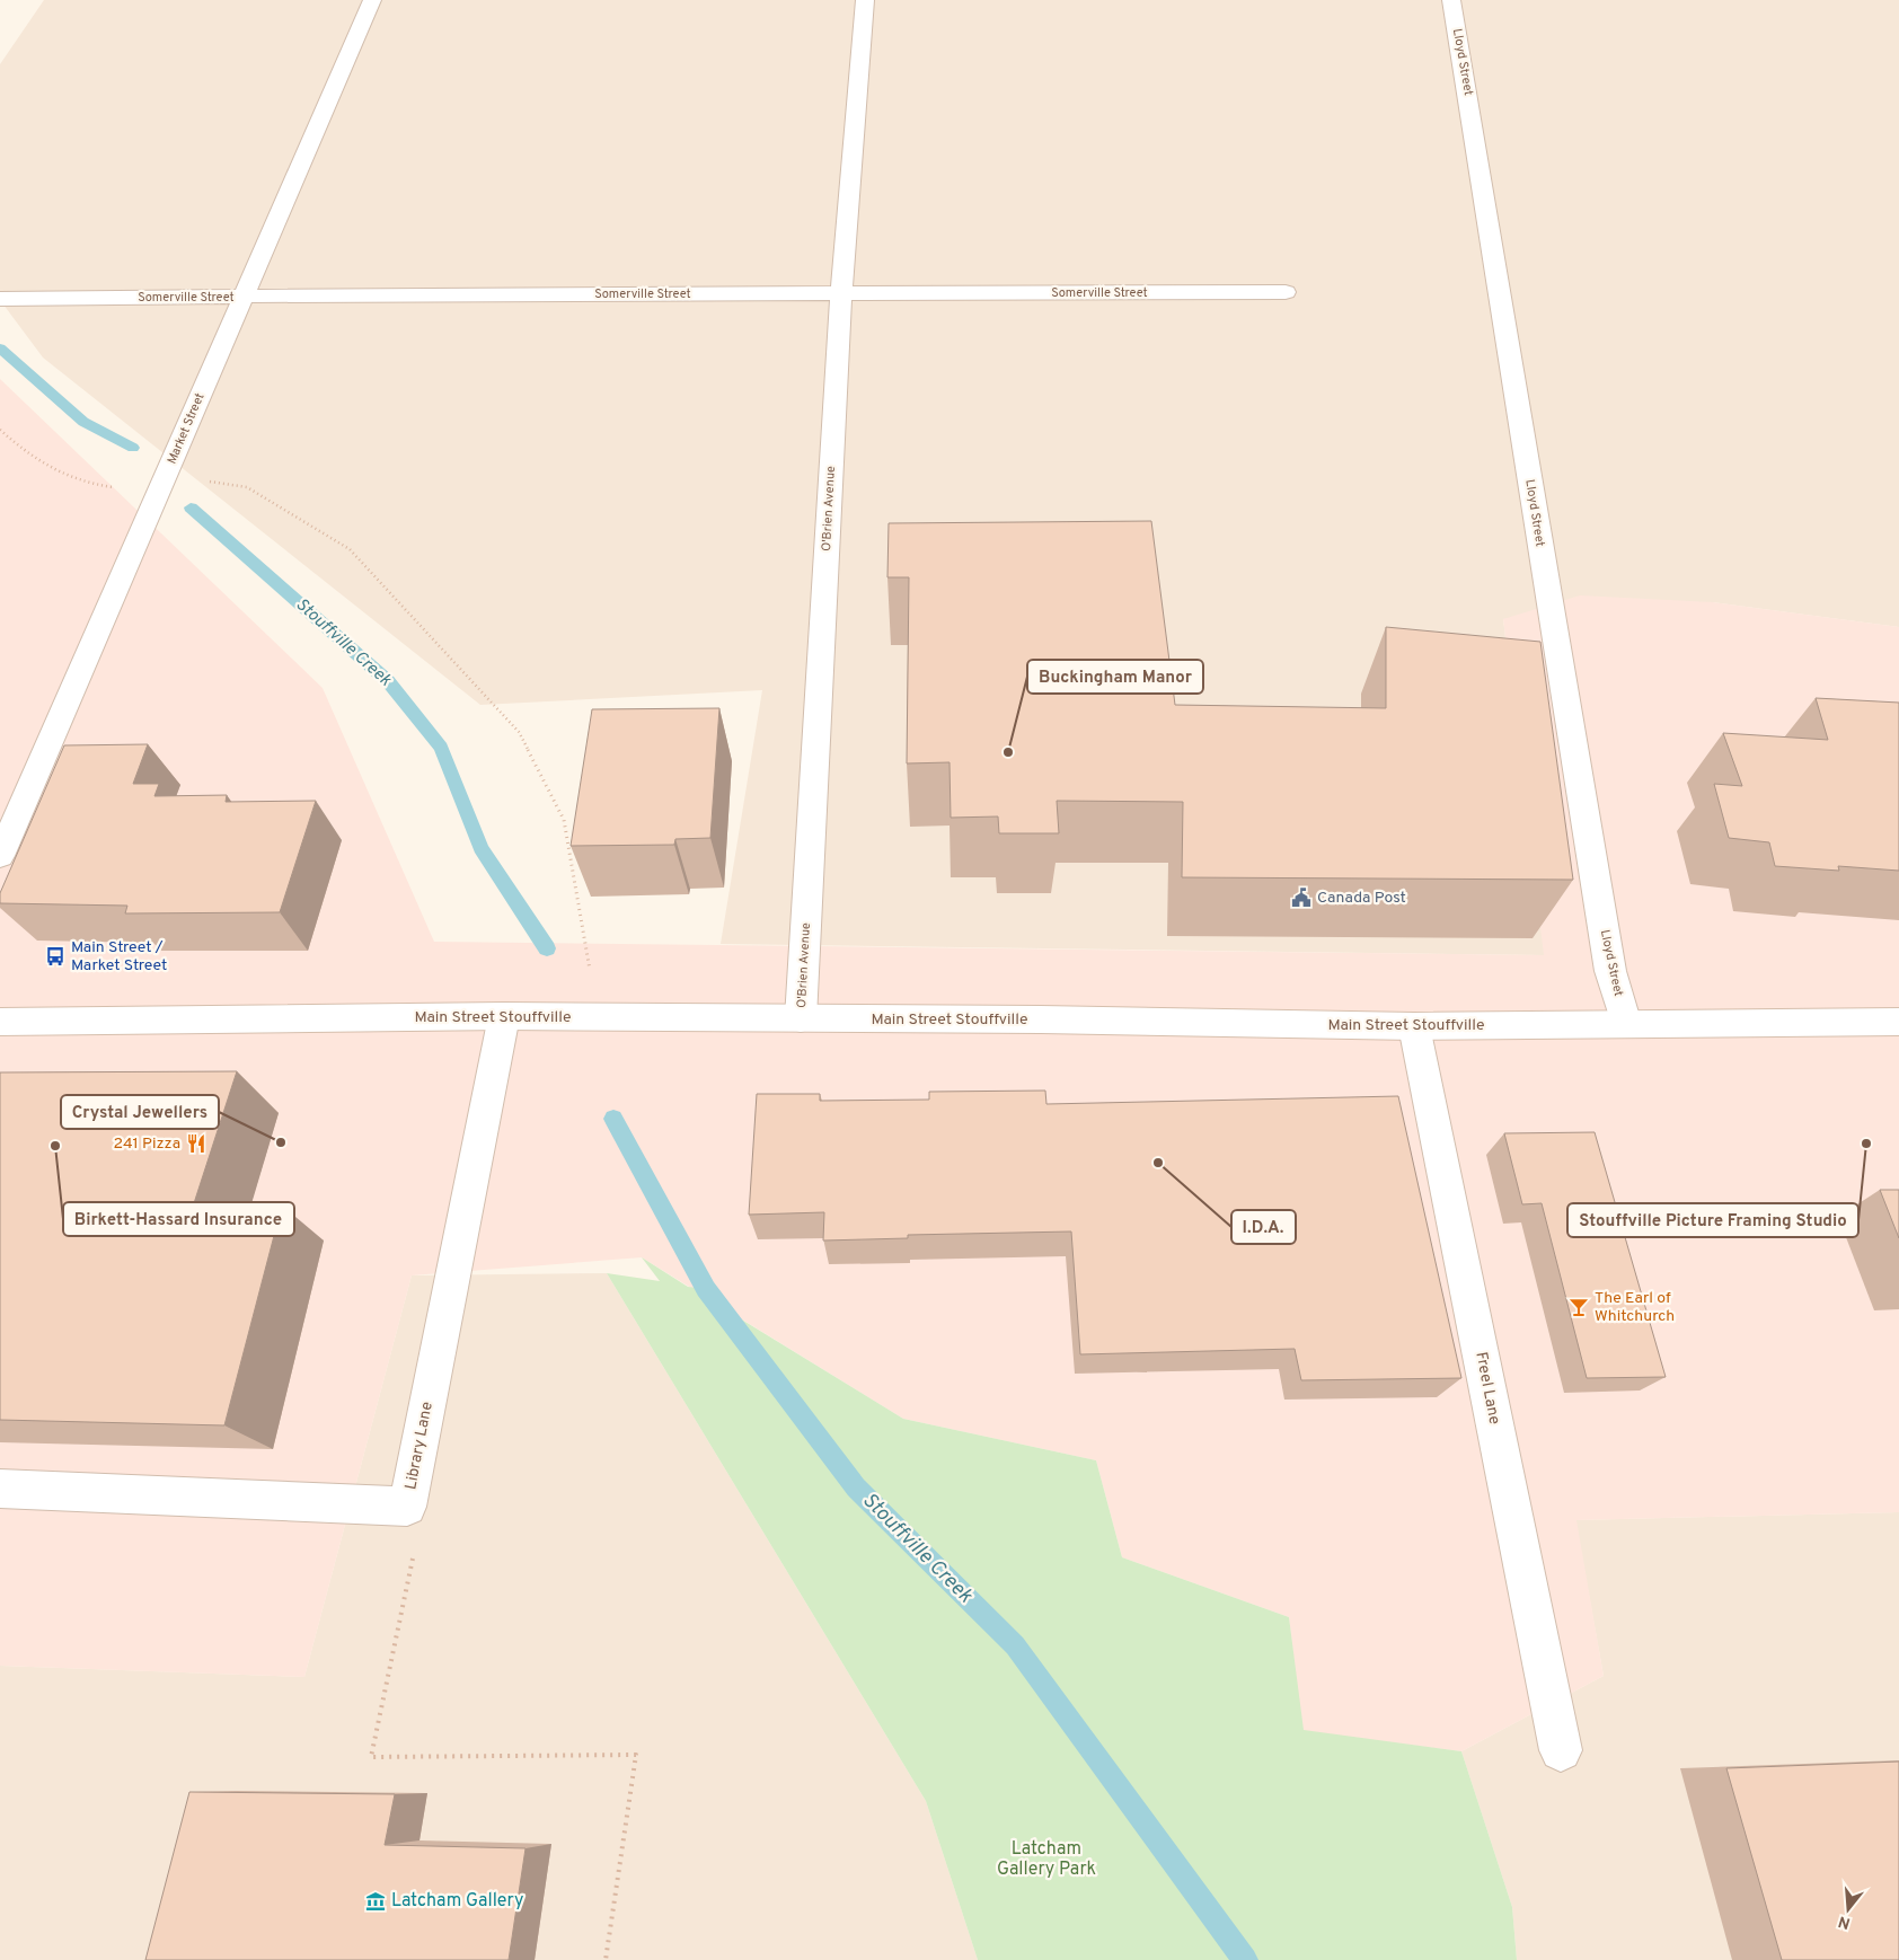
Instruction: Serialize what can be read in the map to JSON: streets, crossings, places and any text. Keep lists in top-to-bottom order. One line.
{"streets":{"street":["Lloyd Street","Somerville Street","Market Street","O'Brien Avenue","Main Street Stouffville","Freel Lane","Library Lane"]},"crossings":[["Lloyd Street","Main Street Stouffville"],["Somerville Street","Market Street"],["Somerville Street","O'Brien Avenue"],["O'Brien Avenue","Main Street Stouffville"],["Main Street Stouffville","Freel Lane"],["Main Street Stouffville","Library Lane"]],"water":["Stouffville Creek"],"parks":["Latcham Gallery Park"],"places":{"other":["Buckingham Manor","Crystal Jewellers","Stouffville Picture Framing Studio","Birkett-Hassard Insurance","I.D.A."],"public building":["Canada Post"],"bus stop":["Main Street / Market Street"],"restaurant":["241 Pizza"],"bar":["The Earl of Whitchurch"],"museum":["Latcham Gallery"]},"north":"bottom"}
